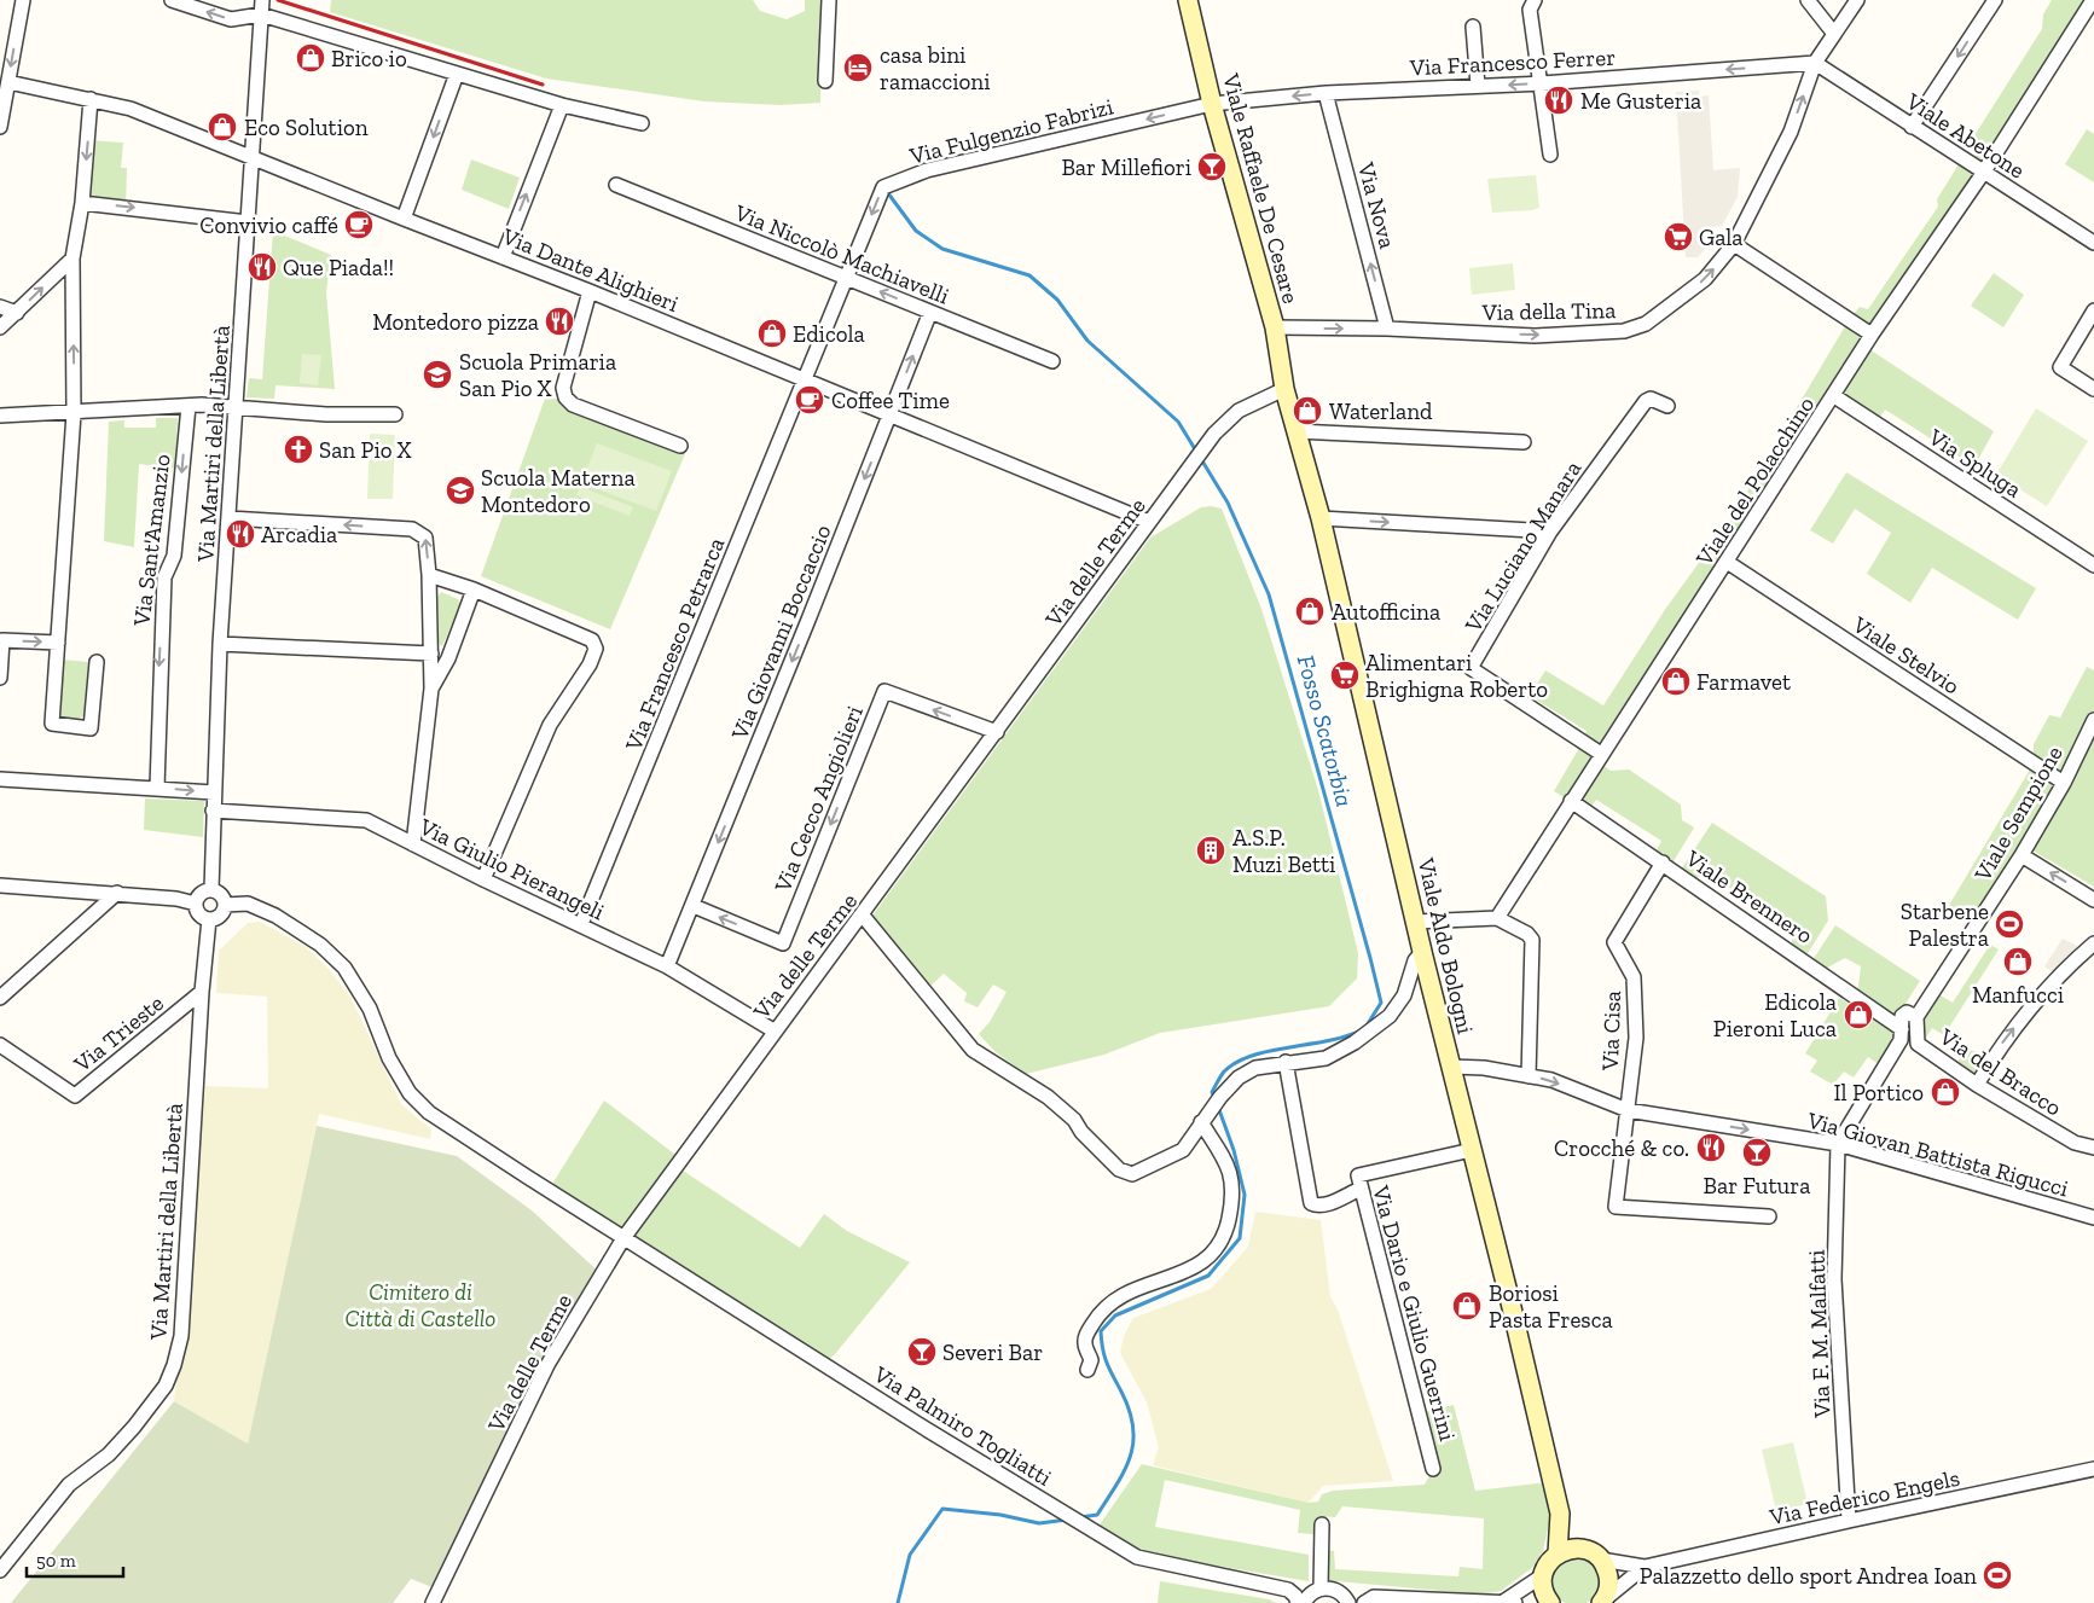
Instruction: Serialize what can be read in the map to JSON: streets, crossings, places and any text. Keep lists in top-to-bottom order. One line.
{"streets":{"main road":["Viale Raffaele De Cesare","Viale Aldo Bologni"],"street":["Via Francesco Ferrer","Via Fulgenzio Fabrizi","Viale Abetone","Via Nova","Via Niccolò Machiavelli","Via Dante Alighieri","Via della Tina","Via Martiri della Libertà","Via Spluga","Viale del Polacchino","Via Sant'Amanzio","Via Luciano Manara","Via delle Terme","Via Giovanni Boccaccio","Via Francesco Petrarca","Viale Stelvio","Via Cecco Angiolieri","Viale Sempione","Via Giulio Pierangeli","Viale Brennero","Via Cisa","Via Trieste","Via del Bracco","Via Giovan Battista Rigucci","Via Dario e Giulio Guerrini","Via F. M. Malfatti","Via Palmiro Togliatti","Via Federico Engels"]},"crossings":[["Via Francesco Ferrer","Via Fulgenzio Fabrizi"],["Via Francesco Ferrer","Viale Abetone"],["Via Francesco Ferrer","Viale Raffaele De Cesare"],["Via Francesco Ferrer","Via Nova"],["Via Francesco Ferrer","Via della Tina"],["Via Fulgenzio Fabrizi","Viale Raffaele De Cesare"],["Via Fulgenzio Fabrizi","Via Niccolò Machiavelli"],["Via Fulgenzio Fabrizi","Via Dante Alighieri"],["Via Fulgenzio Fabrizi","Via Francesco Petrarca"],["Viale Abetone","Via della Tina"],["Viale Abetone","Viale del Polacchino"],["Viale Raffaele De Cesare","Via della Tina"],["Viale Raffaele De Cesare","Via delle Terme"],["Viale Raffaele De Cesare","Viale Aldo Bologni"],["Via Nova","Via della Tina"],["Via Niccolò Machiavelli","Via Giovanni Boccaccio"],["Via Dante Alighieri","Via Martiri della Libertà"],["Via Dante Alighieri","Via delle Terme"],["Via Dante Alighieri","Via Giovanni Boccaccio"],["Via Dante Alighieri","Via Francesco Petrarca"],["Via Martiri della Libertà","Via Giulio Pierangeli"],["Via Martiri della Libertà","Via Trieste"],["Via Martiri della Libertà","Via Palmiro Togliatti"],["Via Spluga","Viale del Polacchino"],["Viale del Polacchino","Via Luciano Manara"],["Viale del Polacchino","Viale Stelvio"],["Viale del Polacchino","Viale Brennero"],["Via delle Terme","Via Cecco Angiolieri"],["Via delle Terme","Via Giulio Pierangeli"],["Via delle Terme","Viale Aldo Bologni"],["Via delle Terme","Via Palmiro Togliatti"],["Via Giovanni Boccaccio","Via Cecco Angiolieri"],["Via Giovanni Boccaccio","Via Giulio Pierangeli"],["Via Francesco Petrarca","Via Giulio Pierangeli"],["Viale Stelvio","Viale Sempione"],["Viale Brennero","Via Cisa"],["Viale Aldo Bologni","Via Giovan Battista Rigucci"],["Viale Aldo Bologni","Via Dario e Giulio Guerrini"],["Via Cisa","Via Giovan Battista Rigucci"],["Via Giovan Battista Rigucci","Via F. M. Malfatti"],["Via F. M. Malfatti","Via Federico Engels"]],"one_way":["Via Francesco Ferrer","Via Fulgenzio Fabrizi","Via Nova","Via della Tina","Via Giovan Battista Rigucci"],"water":["Fosso Scatorbia"],"parks":["Cimitero di Città di Castello"],"places":{"shop":["Brico io","Eco Solution","Edicola","Waterland","Autofficina","Farmavet","Manfucci","Edicola Pieroni Luca","Il Portico","Boriosi Pasta Fresca"],"hotel":["casa bini ramaccioni"],"restaurant":["Me Gusteria","Que Piada!!","Montedoro pizza","Arcadia","Crocché & co."],"bar":["Bar Millefiori","Bar Futura","Severi Bar"],"cafe":["Convivio caffé","Coffee Time"],"supermarket":["Gala","Alimentari Brighigna Roberto"],"school or university":["Scuola Primaria San Pio X","Scuola Materna Montedoro"],"church":["San Pio X"],"building":["A.S.P. Muzi Betti"],"sports":["Starbene Palestra","Palazzetto dello sport Andrea Ioan"]},"scale_bar":"50 m"}
